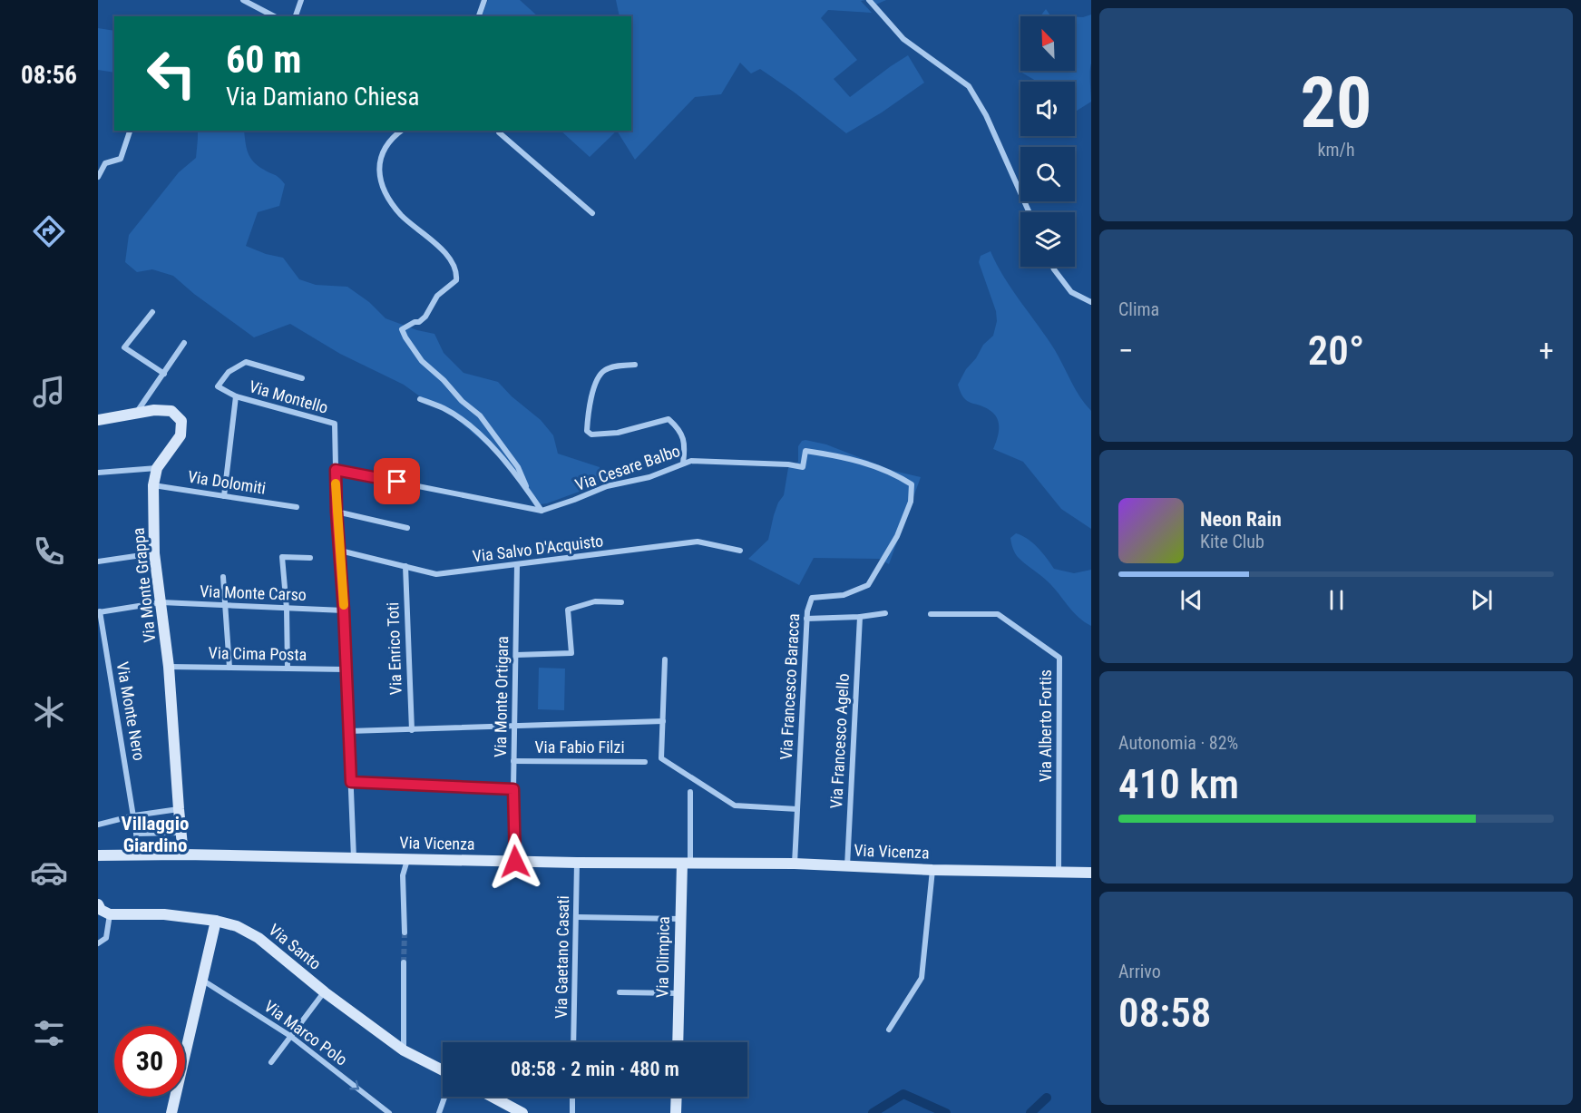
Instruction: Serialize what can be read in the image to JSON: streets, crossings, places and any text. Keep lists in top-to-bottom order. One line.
{"streets":{"street":["Via Montello","Via Cesare Balbo","Via Dolomiti","Via Salvo D'Acquisto","Via Monte Grappa","Via Monte Carso","Via Enrico Toti","Via Cima Posta","Via Francesco Baracca","Via Monte Ortigara","Via Monte Nero","Via Alberto Fortis","Via Francesco Agello","Via Fabio Filzi","Via Vicenza","Via Santo","Via Gaetano Casati","Via Olimpica","Via Marco Polo"]},"crossings":[["Via Montello","Via Cesare Balbo"],["Via Montello","Via Dolomiti"],["Via Cesare Balbo","Via Francesco Baracca"],["Via Dolomiti","Via Monte Grappa"],["Via Salvo D'Acquisto","Via Enrico Toti"],["Via Salvo D'Acquisto","Via Monte Ortigara"],["Via Monte Grappa","Via Monte Carso"],["Via Monte Grappa","Via Cima Posta"],["Via Monte Grappa","Via Vicenza"],["Via Monte Carso","Via Monte Nero"],["Via Francesco Baracca","Via Vicenza"],["Via Monte Ortigara","Via Fabio Filzi"],["Via Monte Ortigara","Via Vicenza"],["Via Monte Nero","Via Vicenza"],["Via Alberto Fortis","Via Vicenza"],["Via Francesco Agello","Via Vicenza"],["Via Vicenza","Via Gaetano Casati"],["Via Vicenza","Via Olimpica"]],"one_way":["Via Marco Polo"],"districts":["Villaggio Giardino"],"north":"top left","page":{"tabs":"08:56","tile":[["20","km/h"],"Clima",["Autonomia · 82%","410 km"],["Arrivo","08:58"]],"turn":["60 m","Via Damiano Chiesa"],"heat":["−","20°","+"],"song":["Neon Rain","Kite Club"],"limit":"30","trip":"08:58 · 2 min · 480 m"}}
